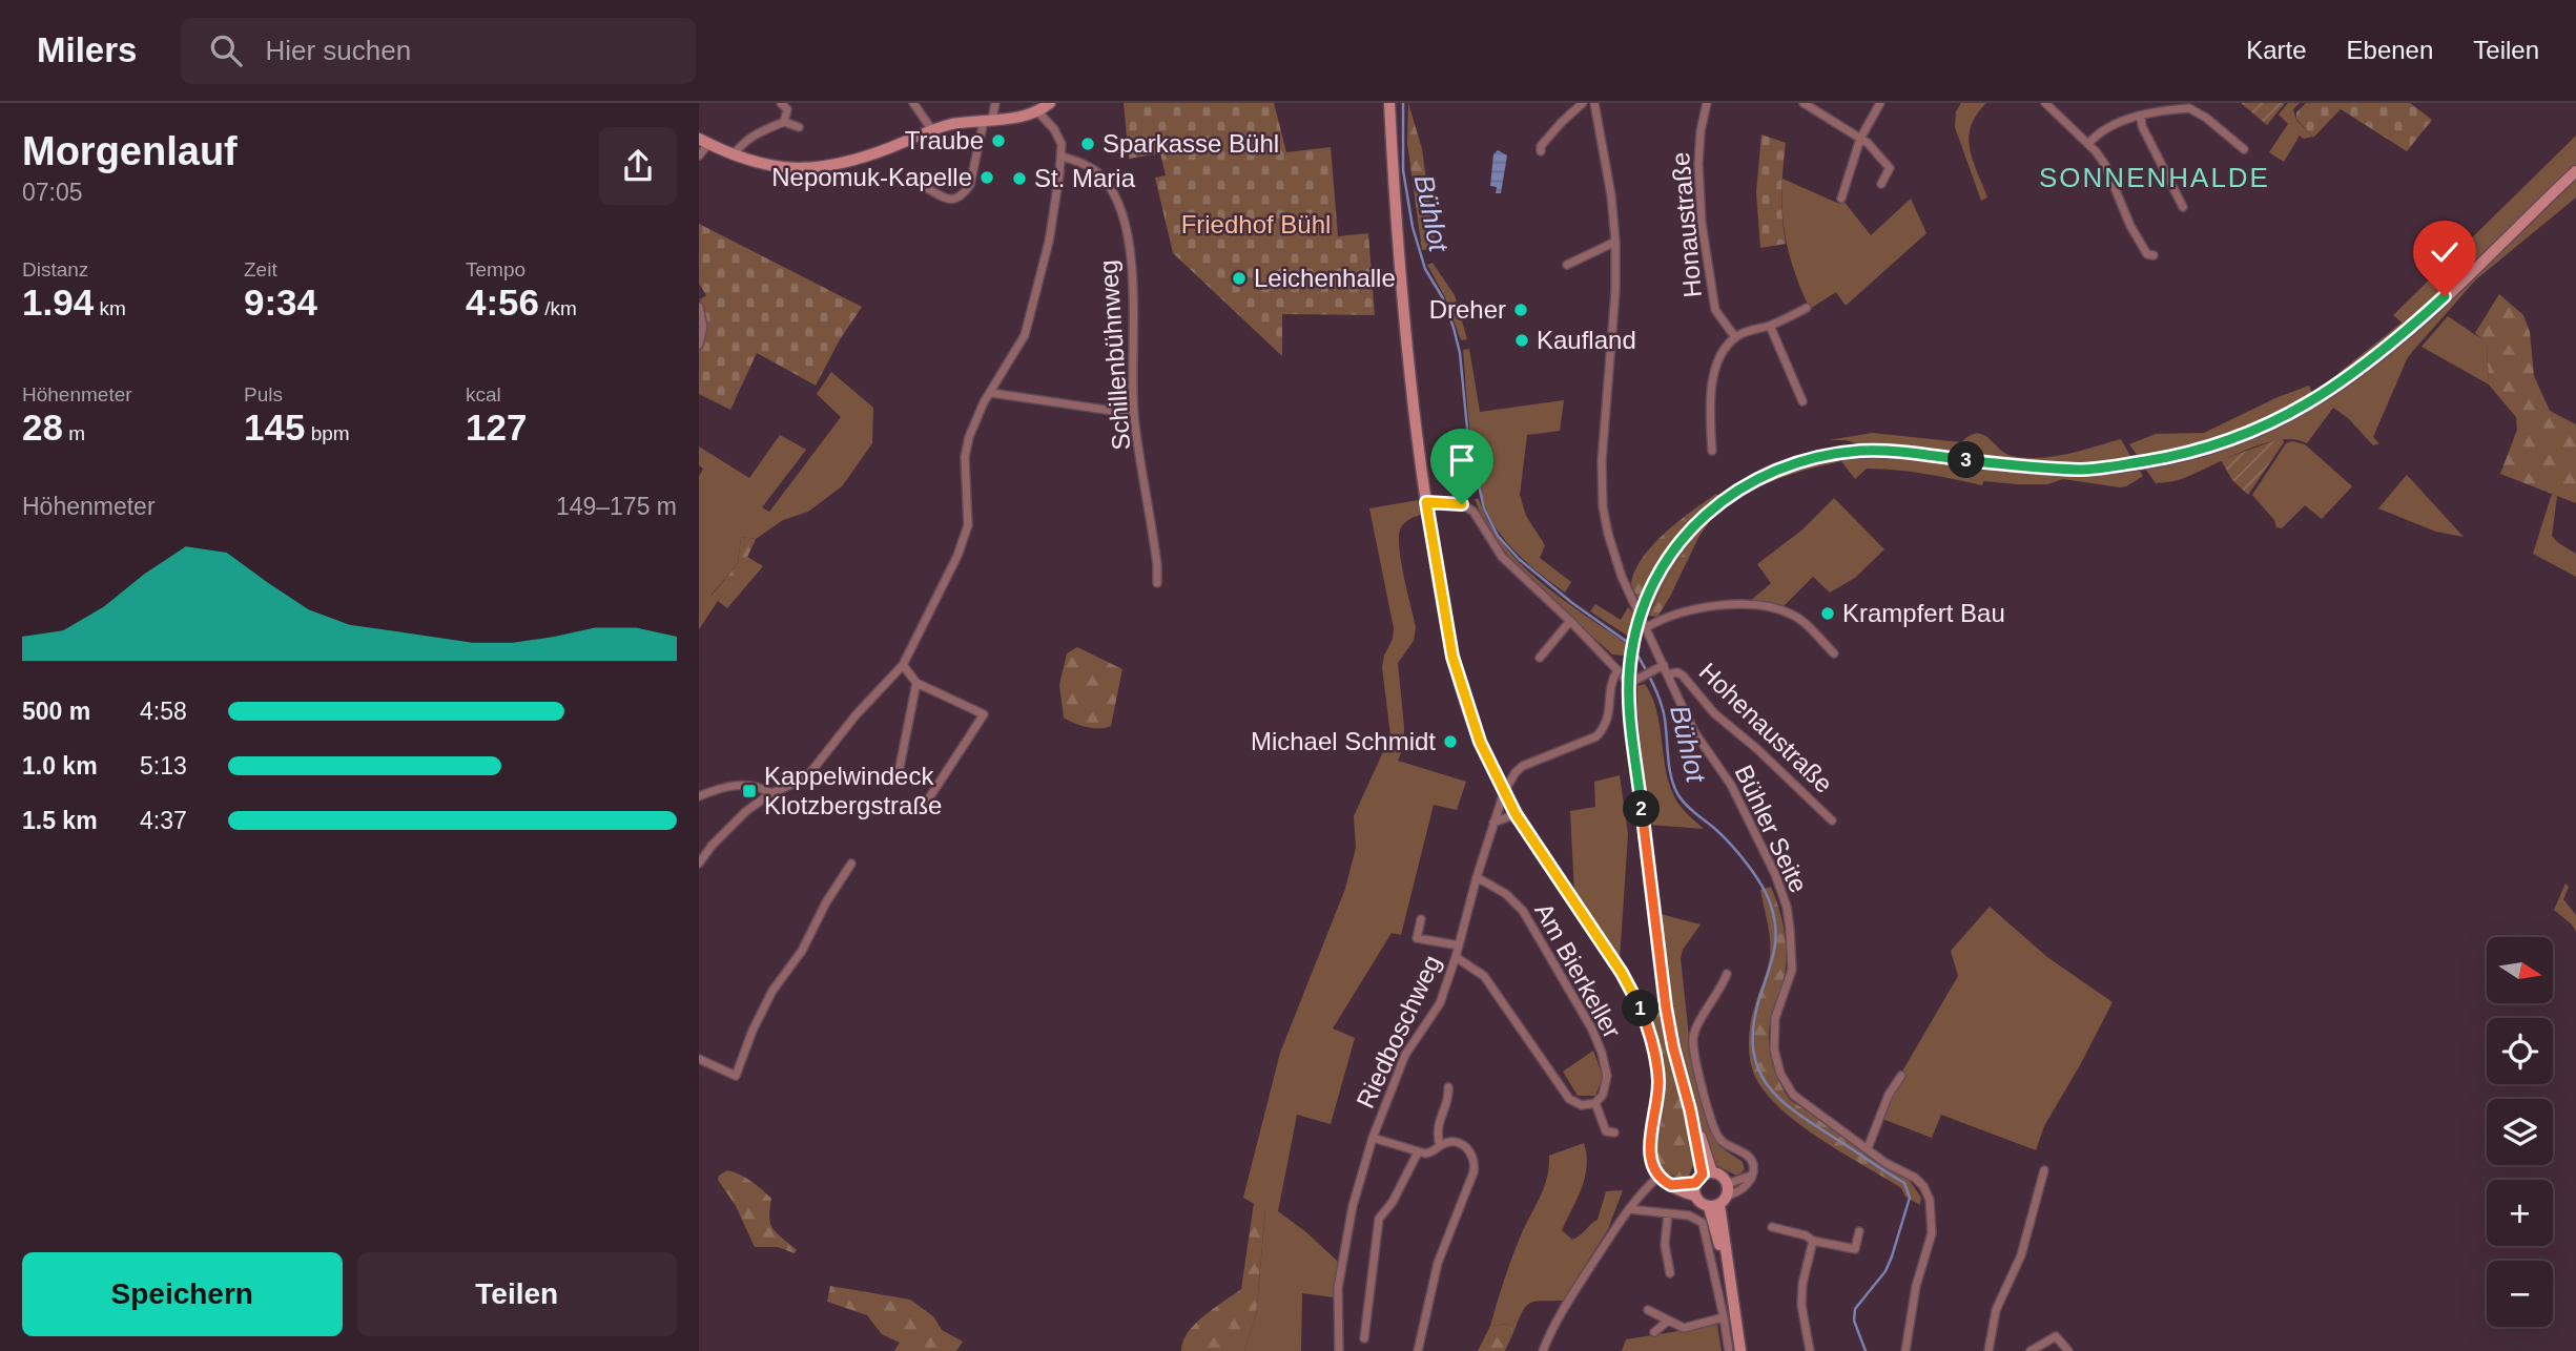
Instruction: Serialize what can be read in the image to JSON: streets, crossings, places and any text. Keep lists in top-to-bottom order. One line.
{"streets":{"street":["Honaustraße","Schillenbühnweg","Hohenaustraße","Bühler Seite","Am Bierkeller","Riedboschweg"]},"crossings":[["Hohenaustraße","Bühler Seite"],["Am Bierkeller","Riedboschweg"]],"districts":["SONNENHALDE"],"water":["Bühlot"],"parks":["Friedhof Bühl"],"places":{"other":["Traube","Sparkasse Bühl","Nepomuk-Kapelle","St. Maria","Leichenhalle","Dreher","Kaufland","Krampfert Bau","Michael Schmidt"],"transit":["Kappelwindeck Klotzbergstraße"]},"north":"right","page":{"header":"Milers","search":"Hier suchen","nav":["Karte","Ebenen","Teilen"],"heading":["Morgenlauf","07:05"],"stats":[["Distanz","1.94 km"],["Zeit","9:34"],["Tempo","4:56 /km"],["Höhenmeter","28 m"],["Puls","145 bpm"],["kcal","127"]],"pins":["3","2","1"],"chart":["Höhenmeter","149–175 m"],"list":[{"name":"500 m","note":"4:58"},{"name":"1.0 km","note":"5:13"},{"name":"1.5 km","note":"4:37"}],"map_buttons":["+","−"],"buttons":["Speichern","Teilen"]}}
